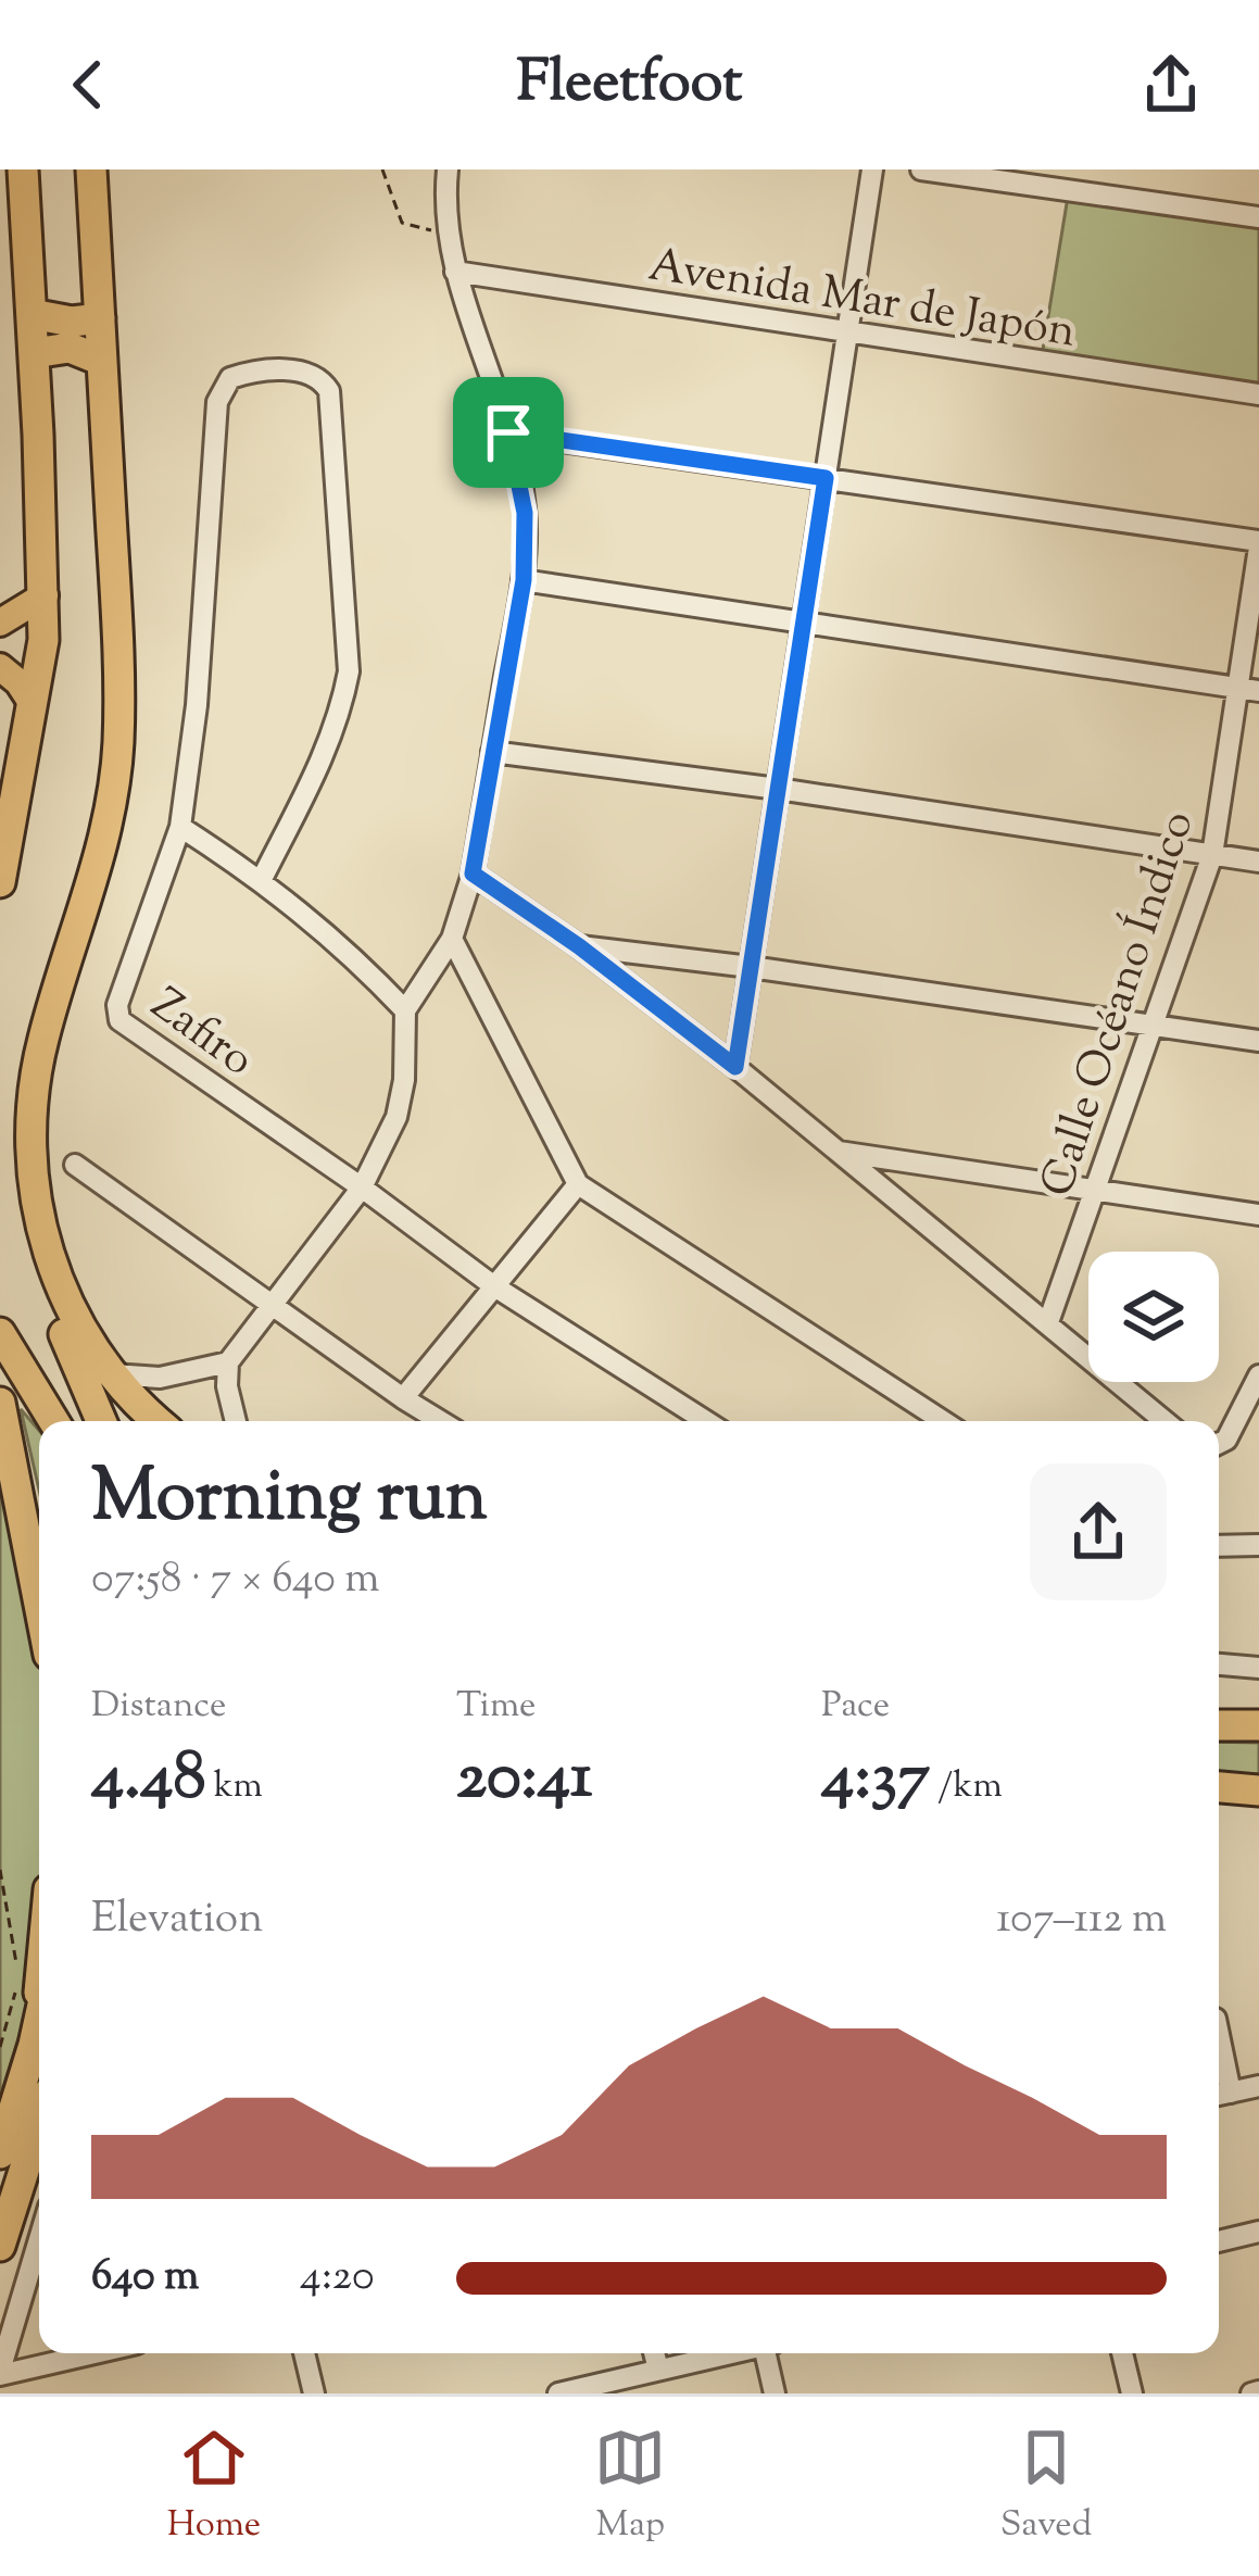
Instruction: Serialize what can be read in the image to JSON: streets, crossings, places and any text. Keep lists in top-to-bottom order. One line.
{"streets":{"street":["Avenida Mar de Japón","Calle Océano Índico","Zafiro"]},"page":{"header":"Fleetfoot","heading":["Morning run","07:58 · 7 × 640 m"],"stats":[["Distance","4.48 km"],["Time","20:41"],["Pace","4:37 /km"]],"chart":["Elevation","107–112 m"],"list":[{"name":"640 m","note":"4:20"}],"tabs":["Home","Map","Saved"]}}
